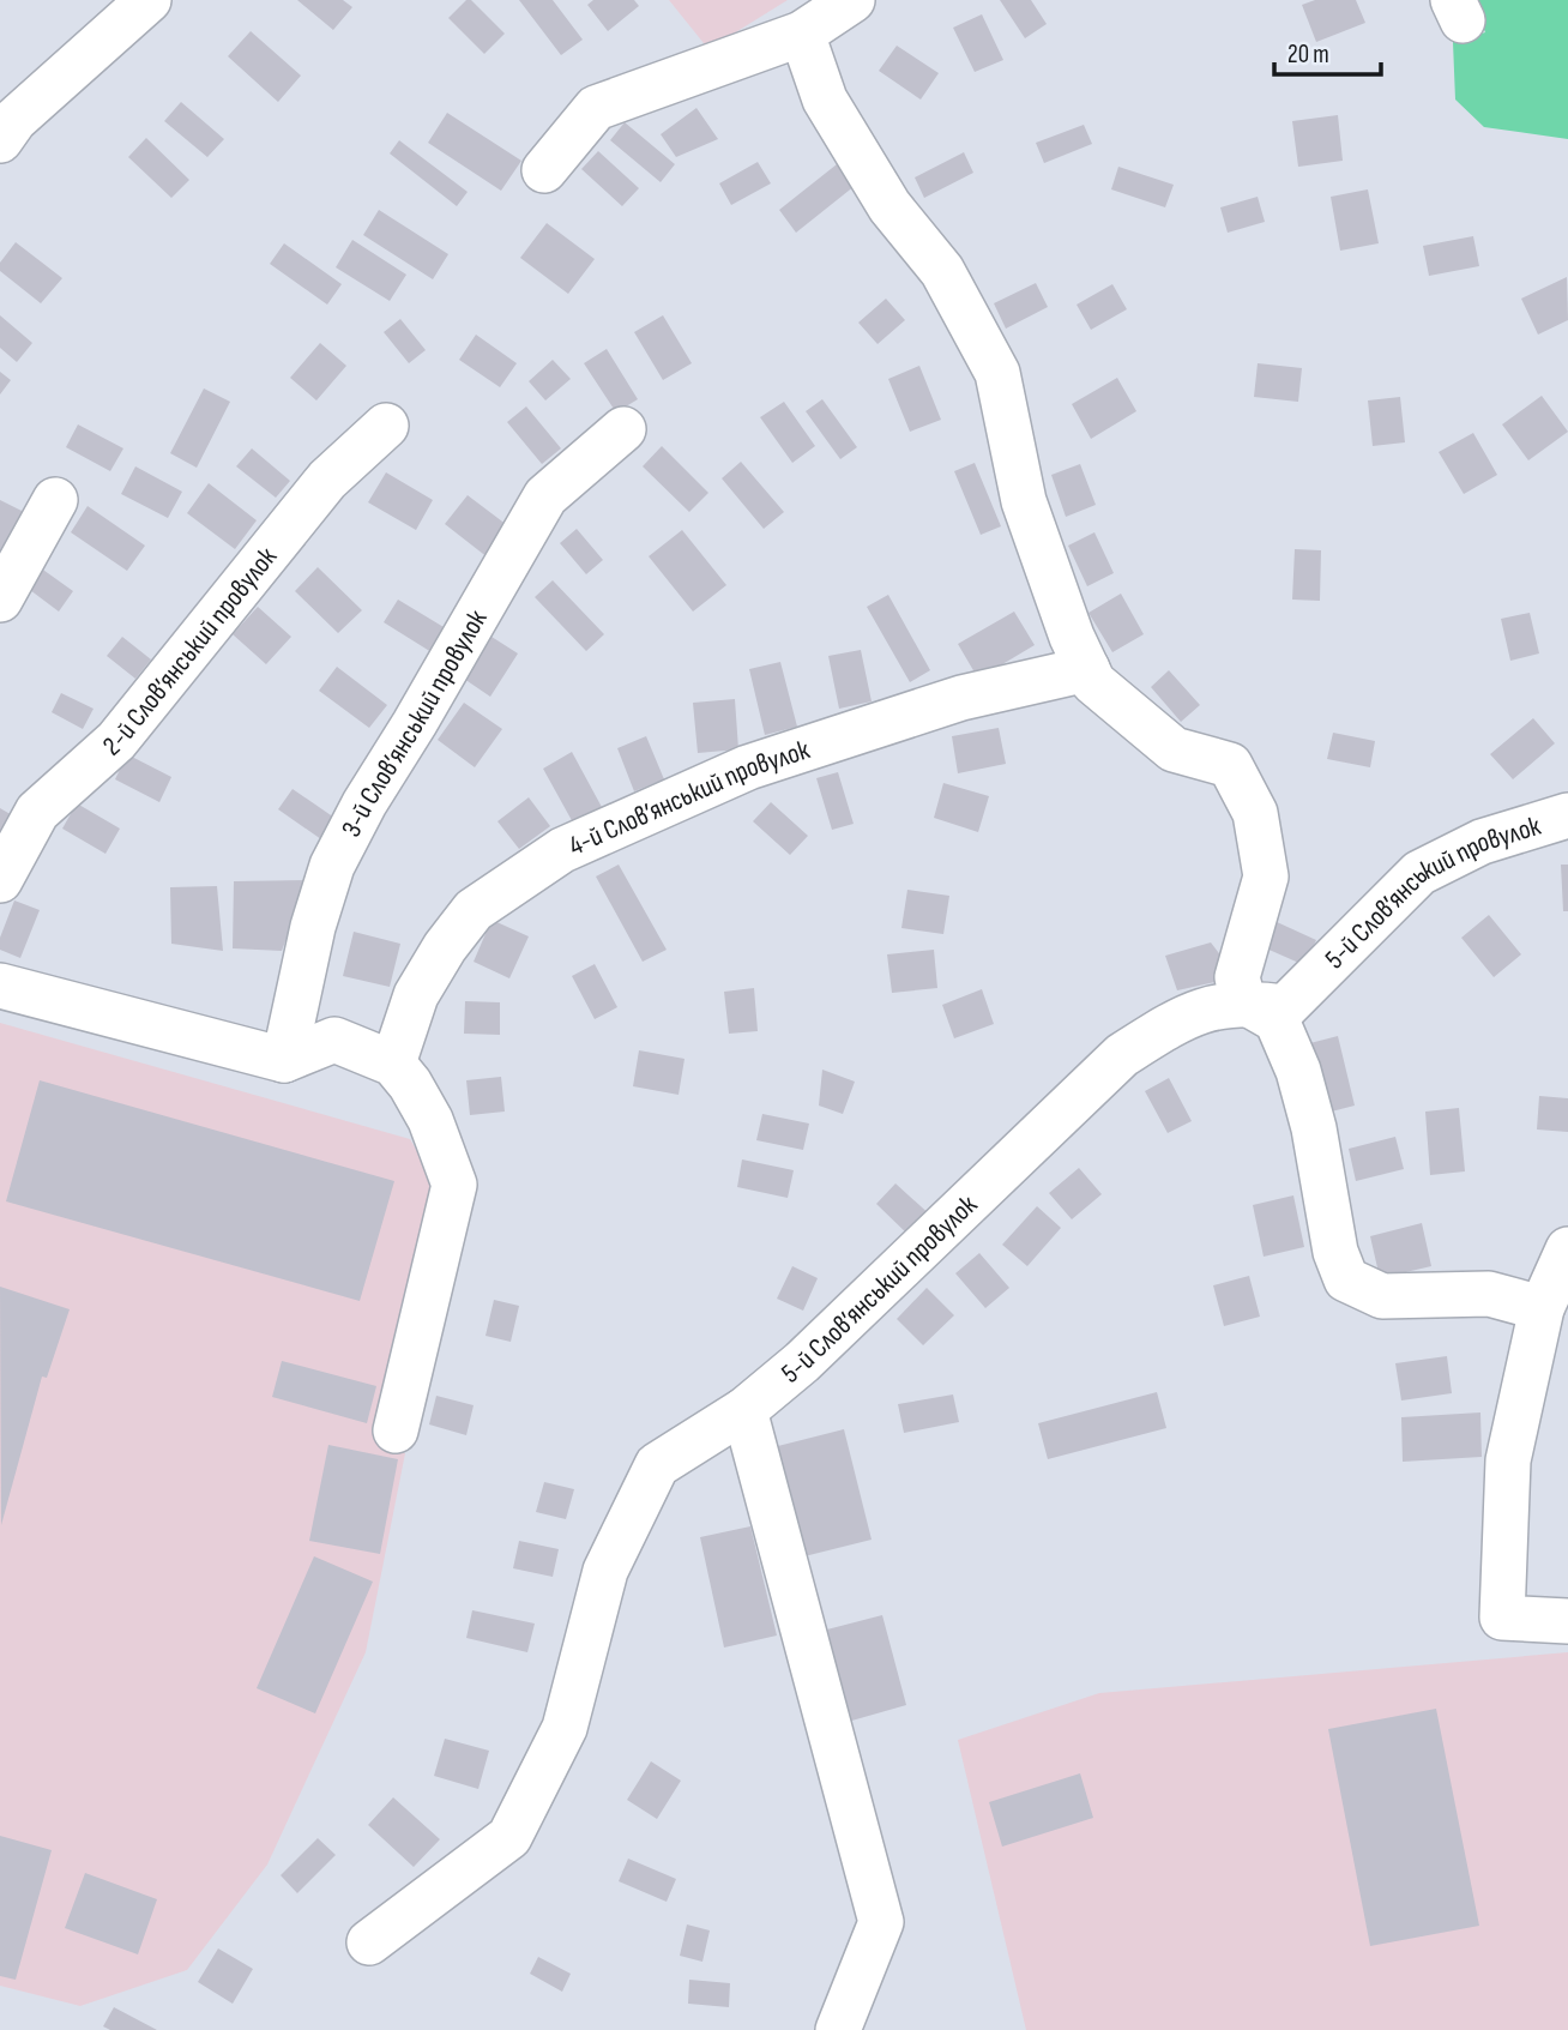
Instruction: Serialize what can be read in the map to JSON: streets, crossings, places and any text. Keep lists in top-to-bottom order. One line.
{"streets":{"street":["2-й Слов’янський провулок","3-й Слов’янський провулок","4-й Слов’янський провулок","5-й Слов’янський провулок"]},"scale_bar":"20 m"}
